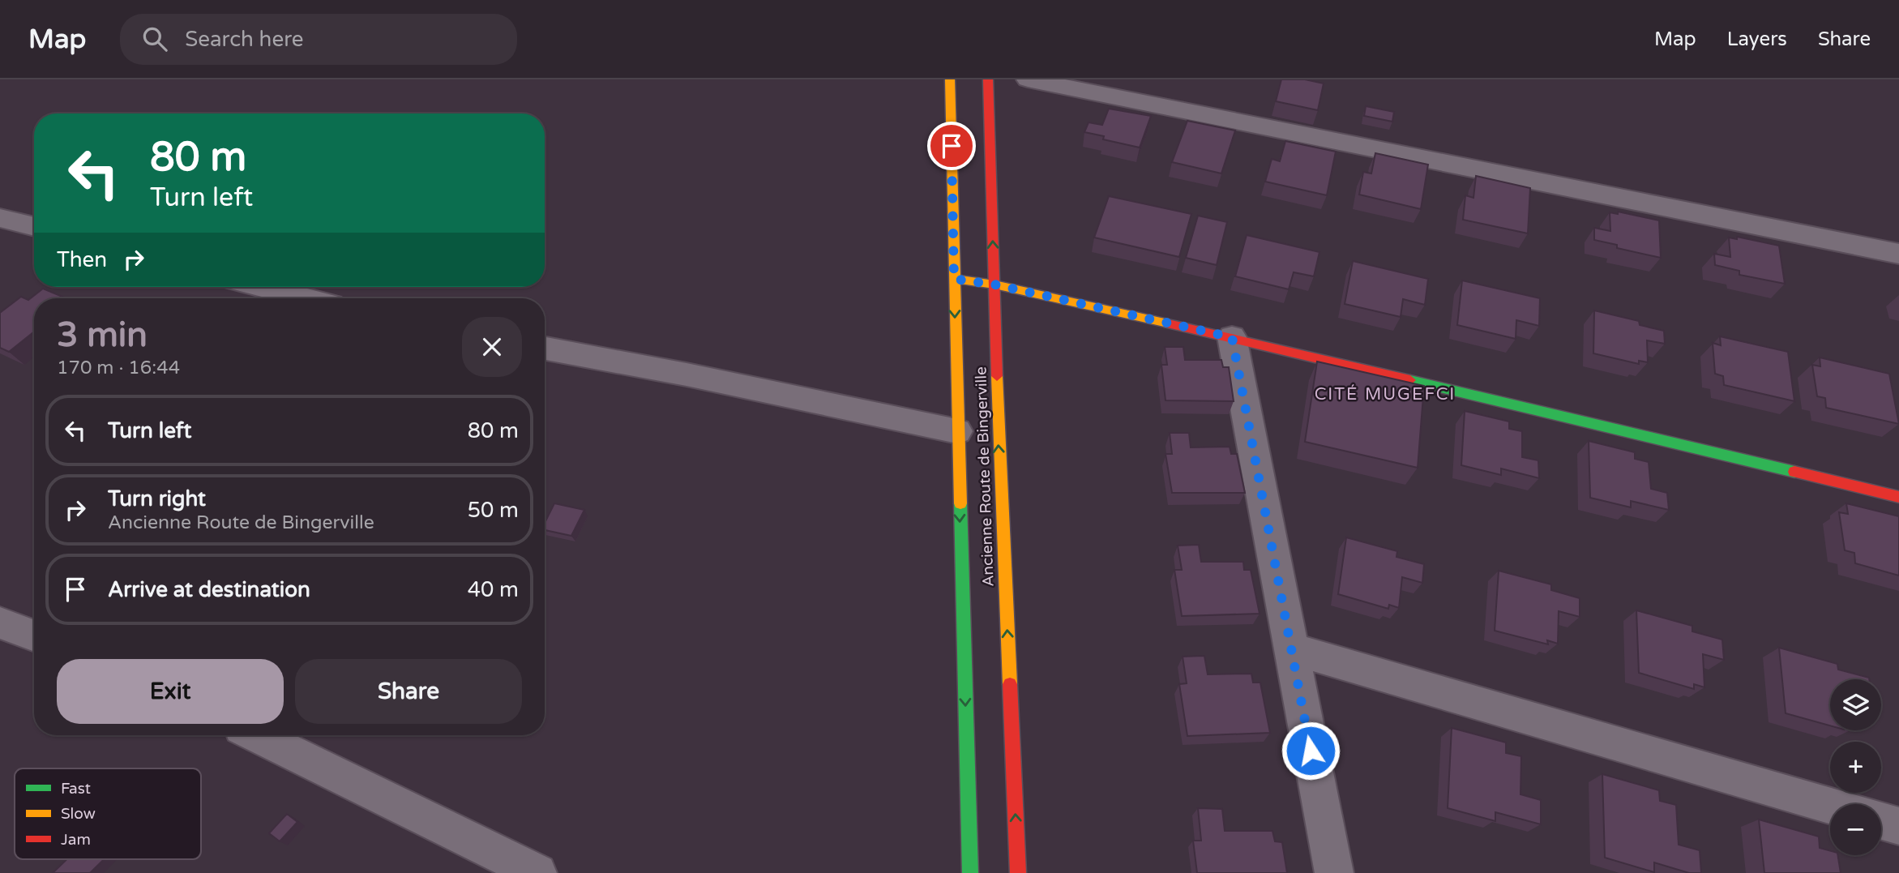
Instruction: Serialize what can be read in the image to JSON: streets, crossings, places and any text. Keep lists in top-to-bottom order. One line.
{"streets":{"street":["Ancienne Route de Bingerville"]},"districts":["CITÉ MUGEFCI"],"legend":["Fast","Slow","Jam"],"page":{"header":"Map","search":"Search here","nav":["Map","Layers","Share"],"turn":["80 m","Turn left"],"then":"Then","heading":["3 min","170 m · 16:44"],"list":[{"name":"Turn left","value":"80 m"},{"name":"Turn right","note":"Ancienne Route de Bingerville","value":"50 m"},{"name":"Arrive at destination","value":"40 m"}],"buttons":["Exit","Share"],"map_buttons":["+","−"]}}
